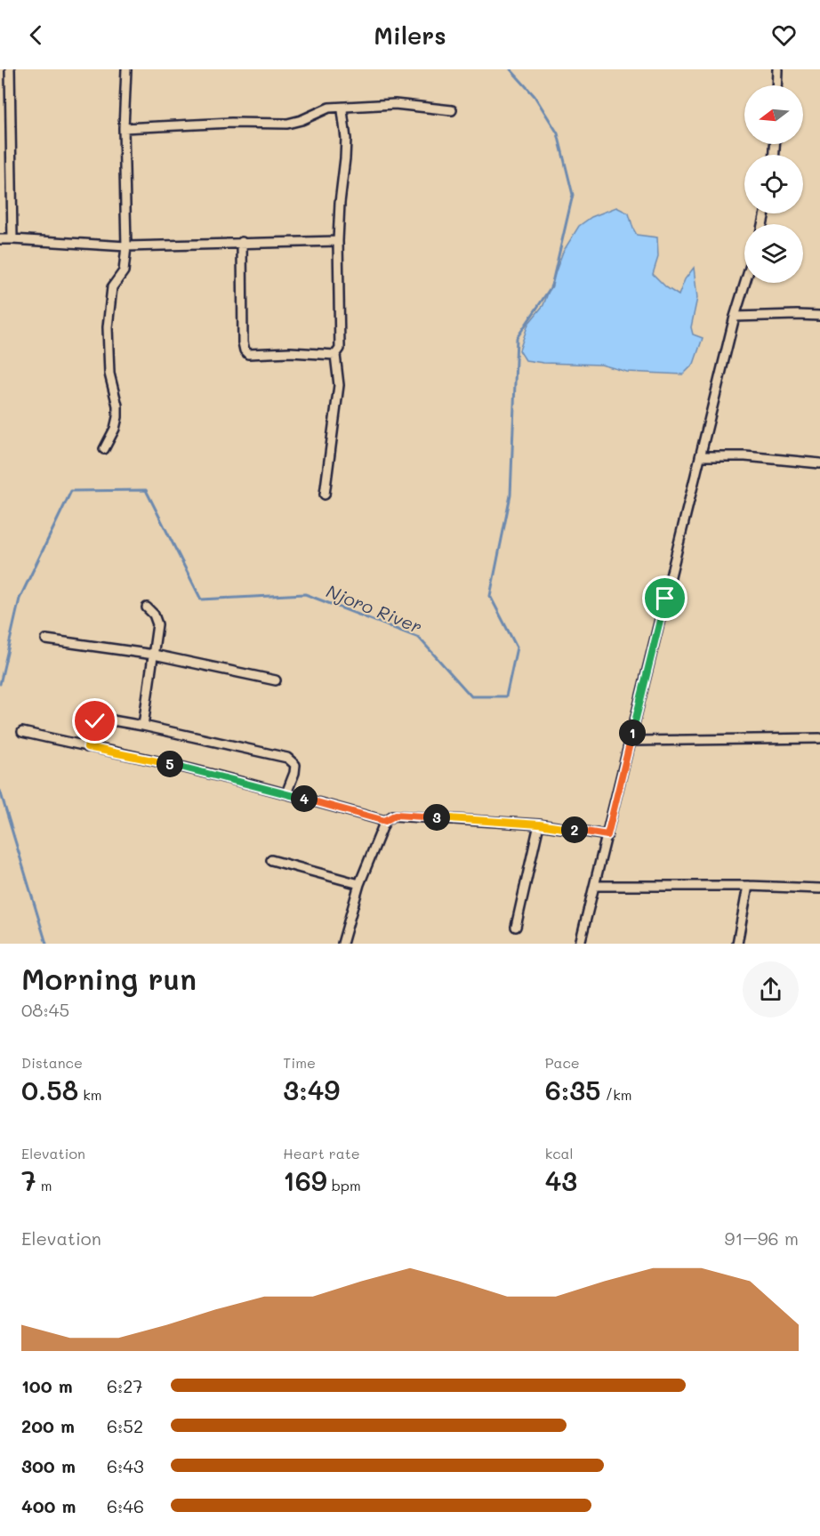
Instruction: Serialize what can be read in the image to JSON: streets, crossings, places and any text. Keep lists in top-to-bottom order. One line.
{"water":["Njoro River"],"north":"left","page":{"header":"Milers","pins":["1","5","4","3","2"],"heading":["Morning run","08:45"],"stats":[["Distance","0.58 km"],["Time","3:49"],["Pace","6:35 /km"],["Elevation","7 m"],["Heart rate","169 bpm"],["kcal","43"]],"chart":["Elevation","91–96 m"],"list":[{"name":"100 m","note":"6:27"},{"name":"200 m","note":"6:52"},{"name":"300 m","note":"6:43"},{"name":"400 m","note":"6:46"}]}}
